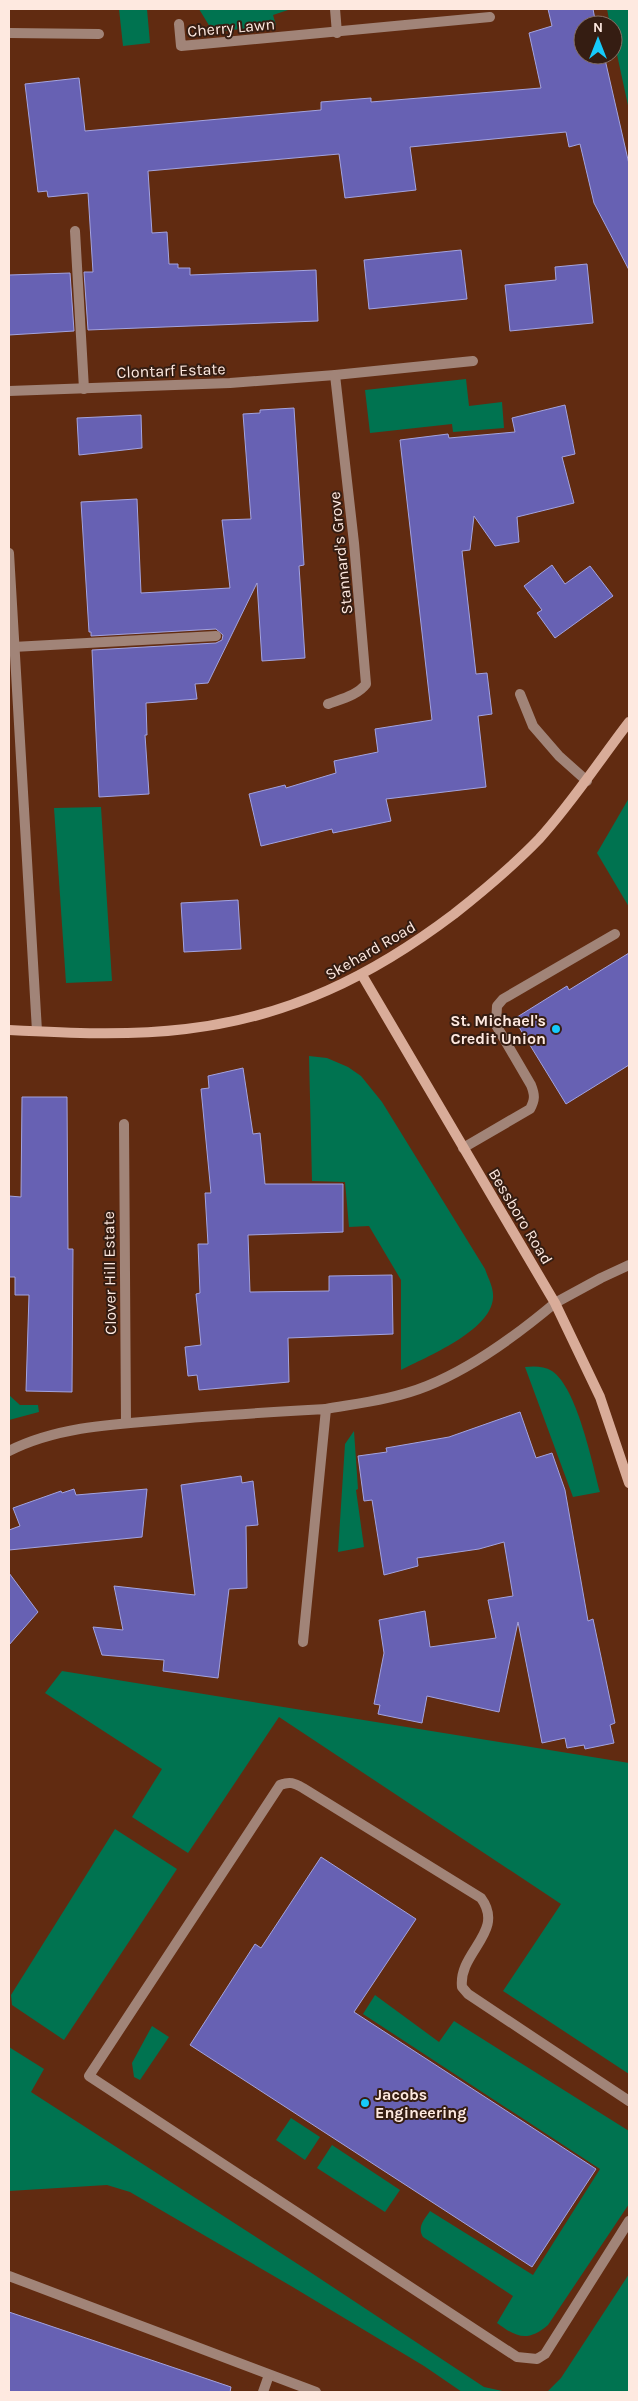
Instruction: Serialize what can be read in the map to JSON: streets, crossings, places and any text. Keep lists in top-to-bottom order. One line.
{"streets":{"main road":["Skehard Road","Bessboro Road"],"street":["Cherry Lawn","Clontarf Estate","Stannard's Grove","Clover Hill Estate"]},"crossings":[["Clontarf Estate","Stannard's Grove"],["Skehard Road","Bessboro Road"]],"places":["St. Michael's Credit Union","Jacobs Engineering"],"north":"top"}
